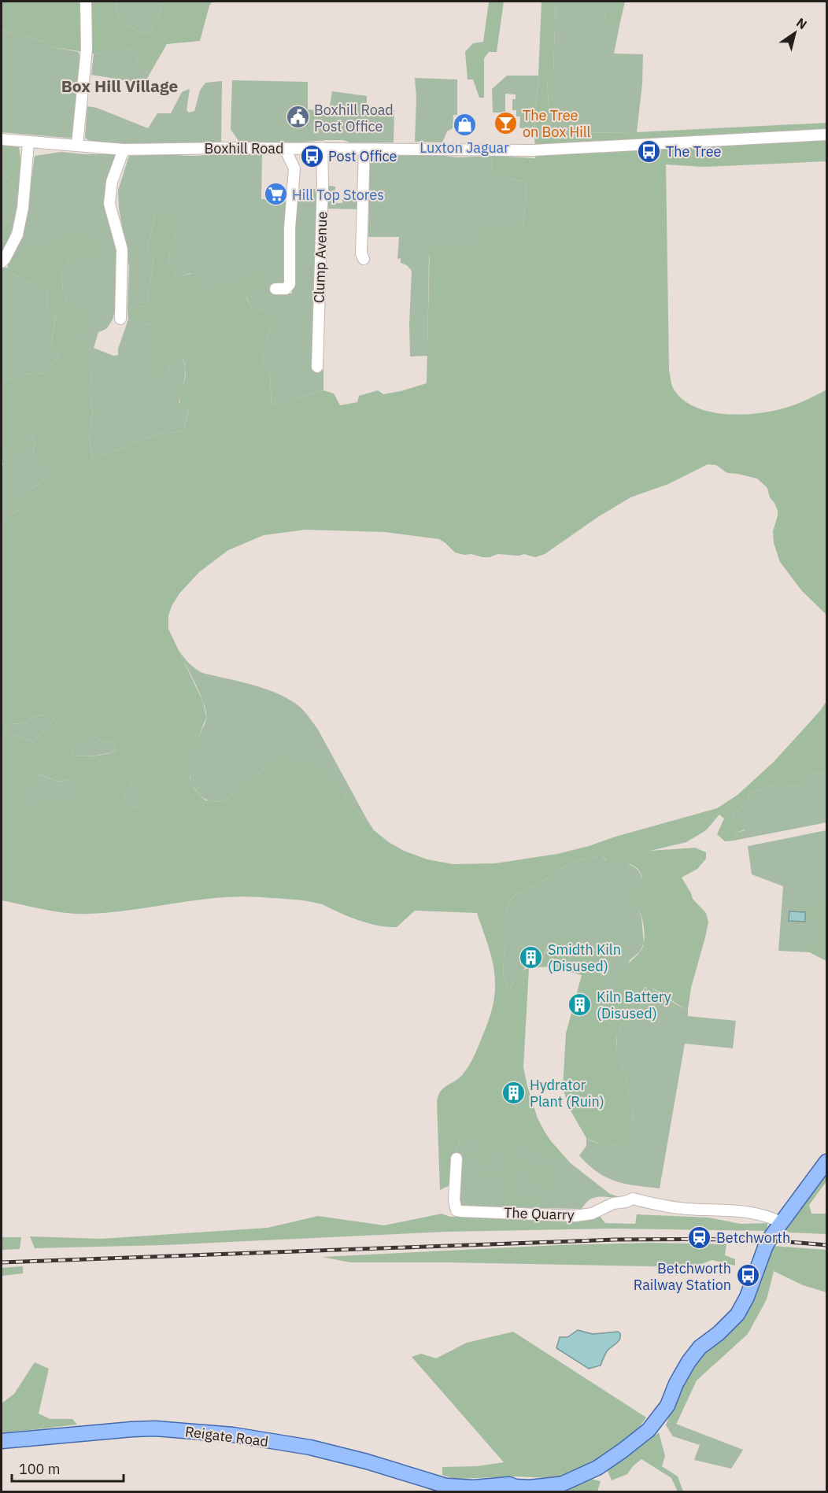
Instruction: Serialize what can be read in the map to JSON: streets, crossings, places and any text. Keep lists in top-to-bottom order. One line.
{"streets":{"main road":["Reigate Road"],"street":["Boxhill Road","Clump Avenue","The Quarry"]},"crossings":[["Boxhill Road","Clump Avenue"]],"districts":["Box Hill Village"],"places":{"public building":["Boxhill Road Post Office"],"bar":["The Tree on Box Hill"],"shop":["Luxton Jaguar"],"bus stop":["The Tree","Post Office","Betchworth Railway Station"],"supermarket":["Hill Top Stores"],"building":["Smidth Kiln (Disused)","Kiln Battery (Disused)","Hydrator Plant (Ruin)"],"station":["Betchworth"]},"scale_bar":"100 m","north":"top right"}
